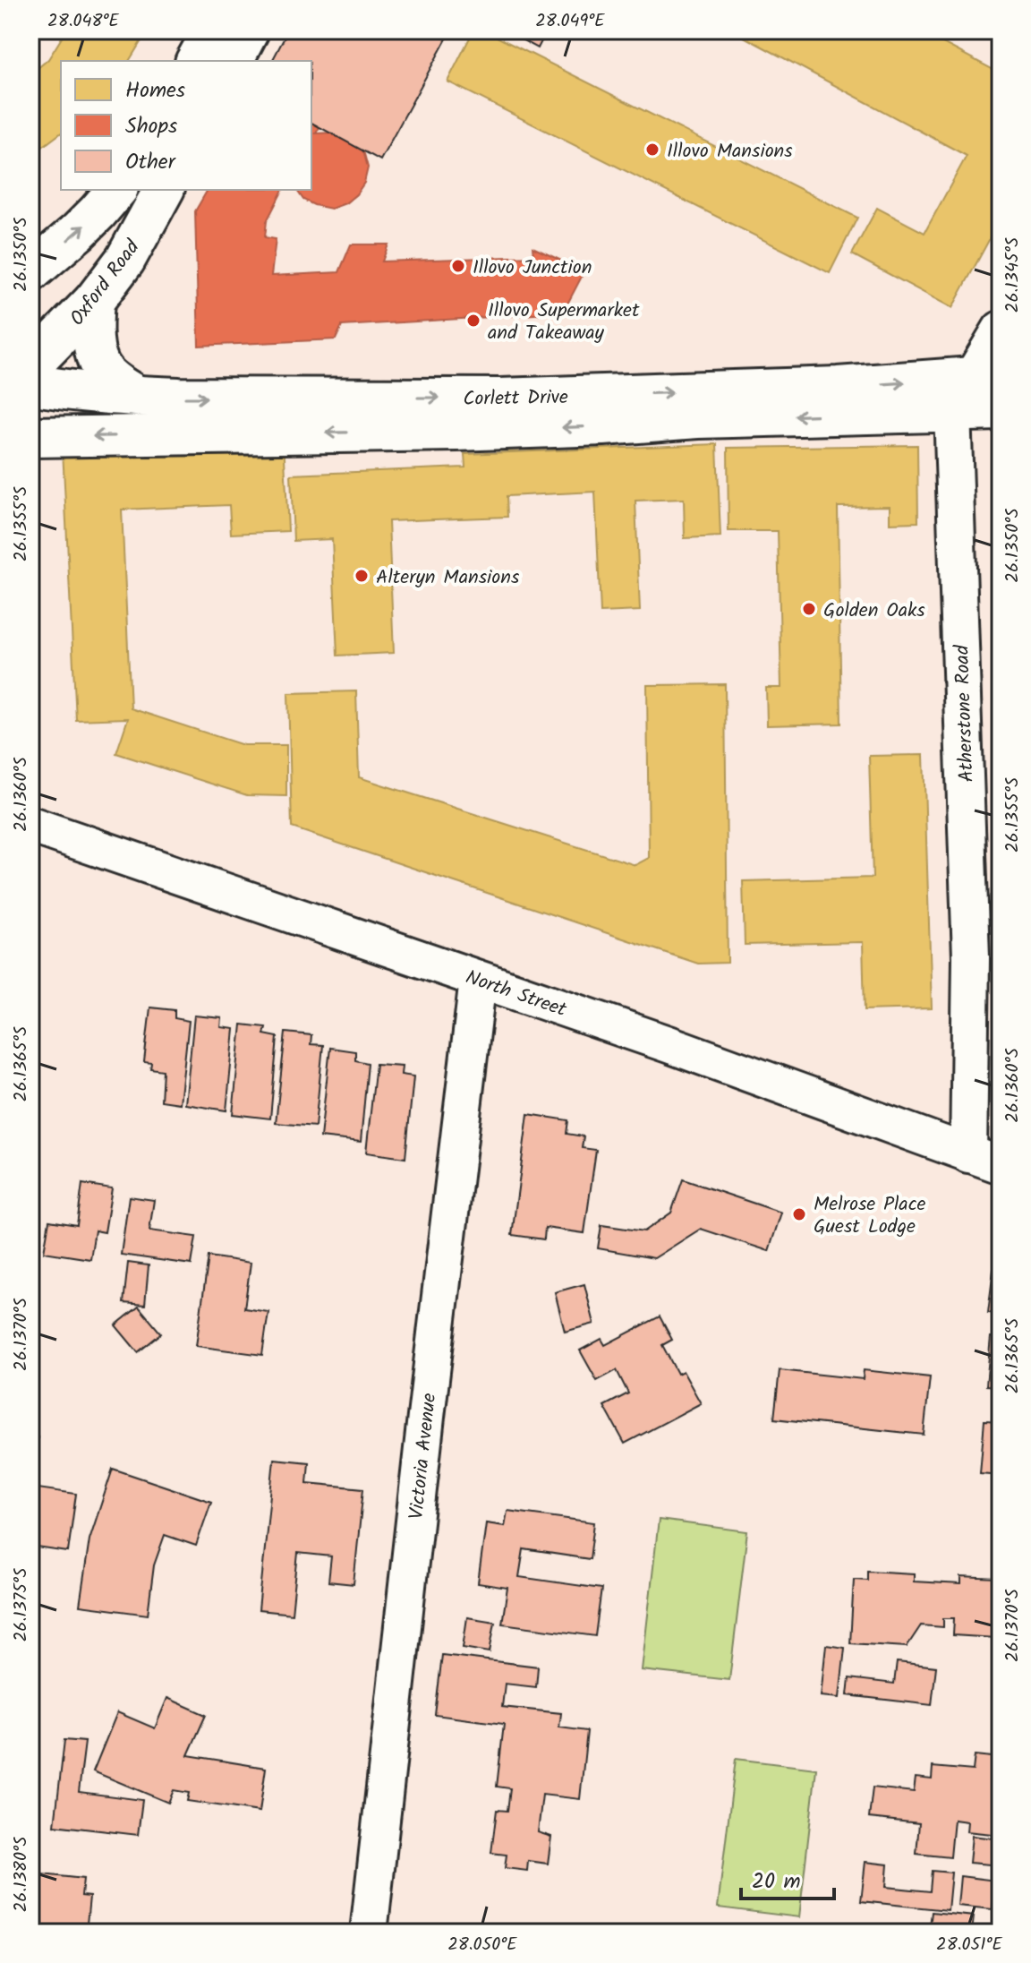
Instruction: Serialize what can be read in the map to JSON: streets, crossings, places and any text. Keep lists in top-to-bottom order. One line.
{"streets":{"main road":["Oxford Road","Corlett Drive"],"street":["Atherstone Road","North Street","Victoria Avenue"]},"crossings":[["Corlett Drive","Atherstone Road"],["Atherstone Road","North Street"],["North Street","Victoria Avenue"]],"places":["Illovo Mansions","Illovo Junction","Illovo Supermarket and Takeaway","Alteryn Mansions","Golden Oaks","Melrose Place Guest Lodge"],"legend":["Homes","Shops","Other"],"scale_bar":"20 m","coordinates":["28.048°E","28.049°E","26.1350°S","26.1345°S","26.1355°S","26.1360°S","26.1365°S","26.1370°S","26.1375°S","26.1380°S","28.050°E","28.051°E"]}
